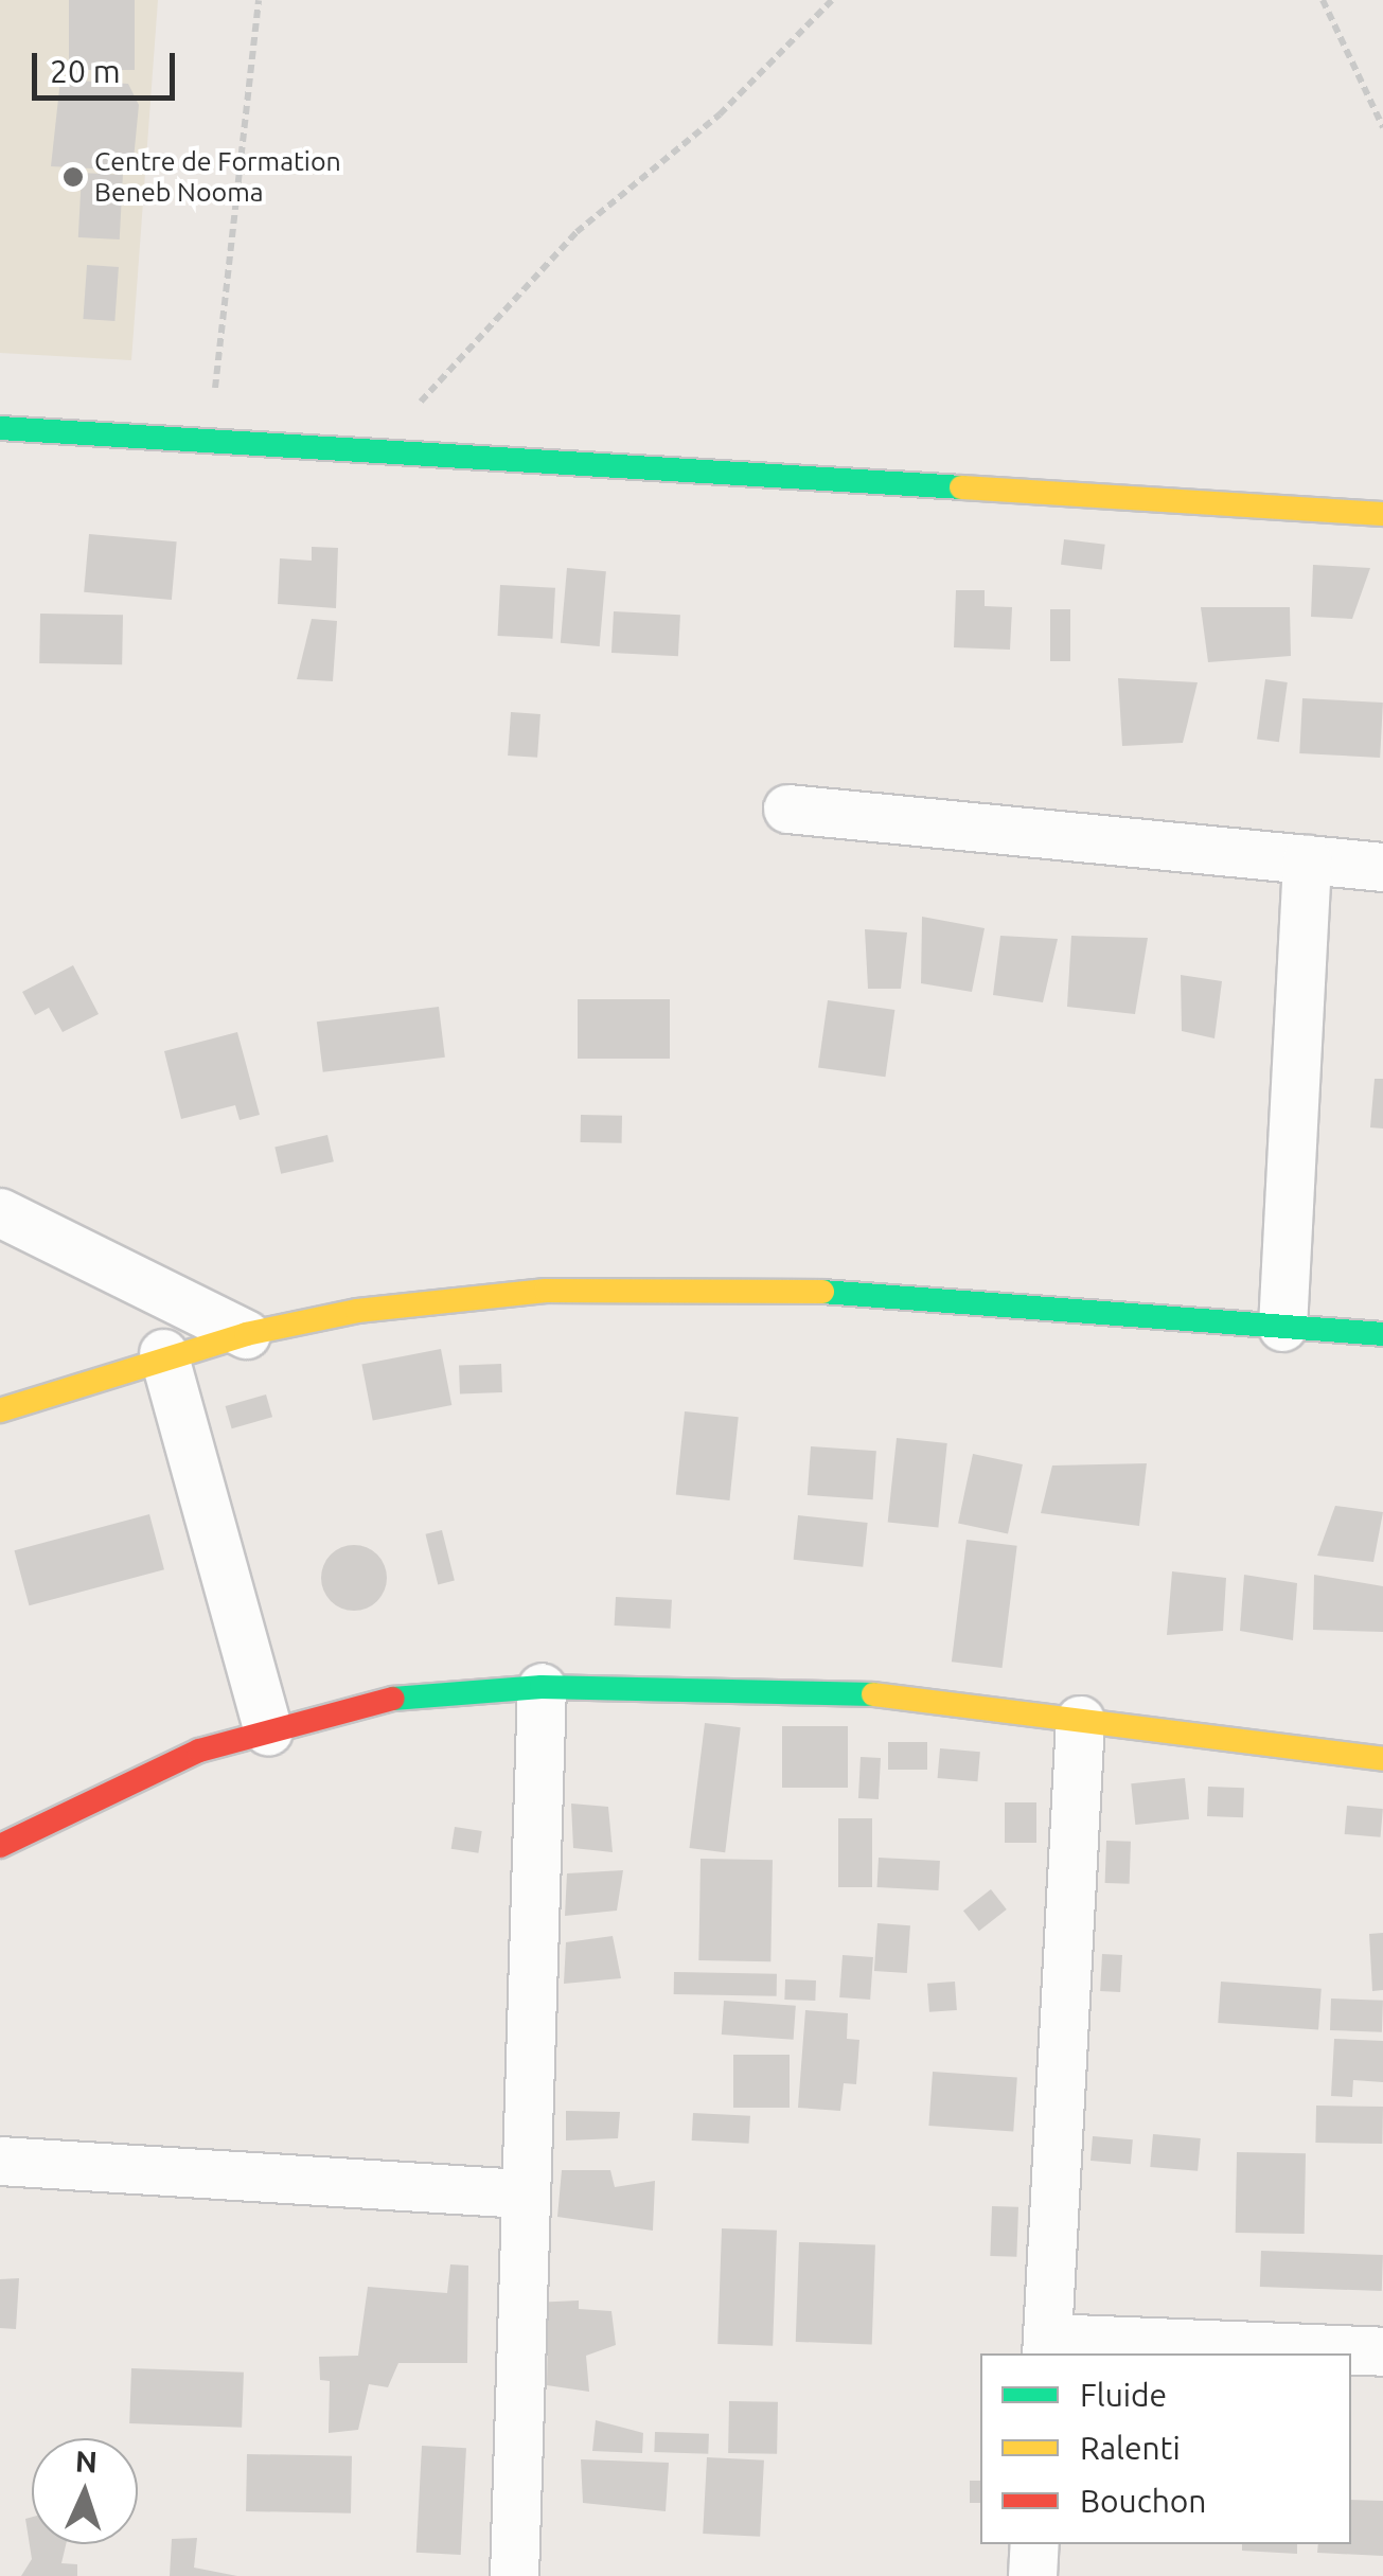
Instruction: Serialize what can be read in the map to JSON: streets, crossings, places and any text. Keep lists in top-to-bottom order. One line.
{"places":["Centre de Formation Beneb Nooma"],"legend":["Fluide","Ralenti","Bouchon"],"scale_bar":"20 m","north":"top"}
